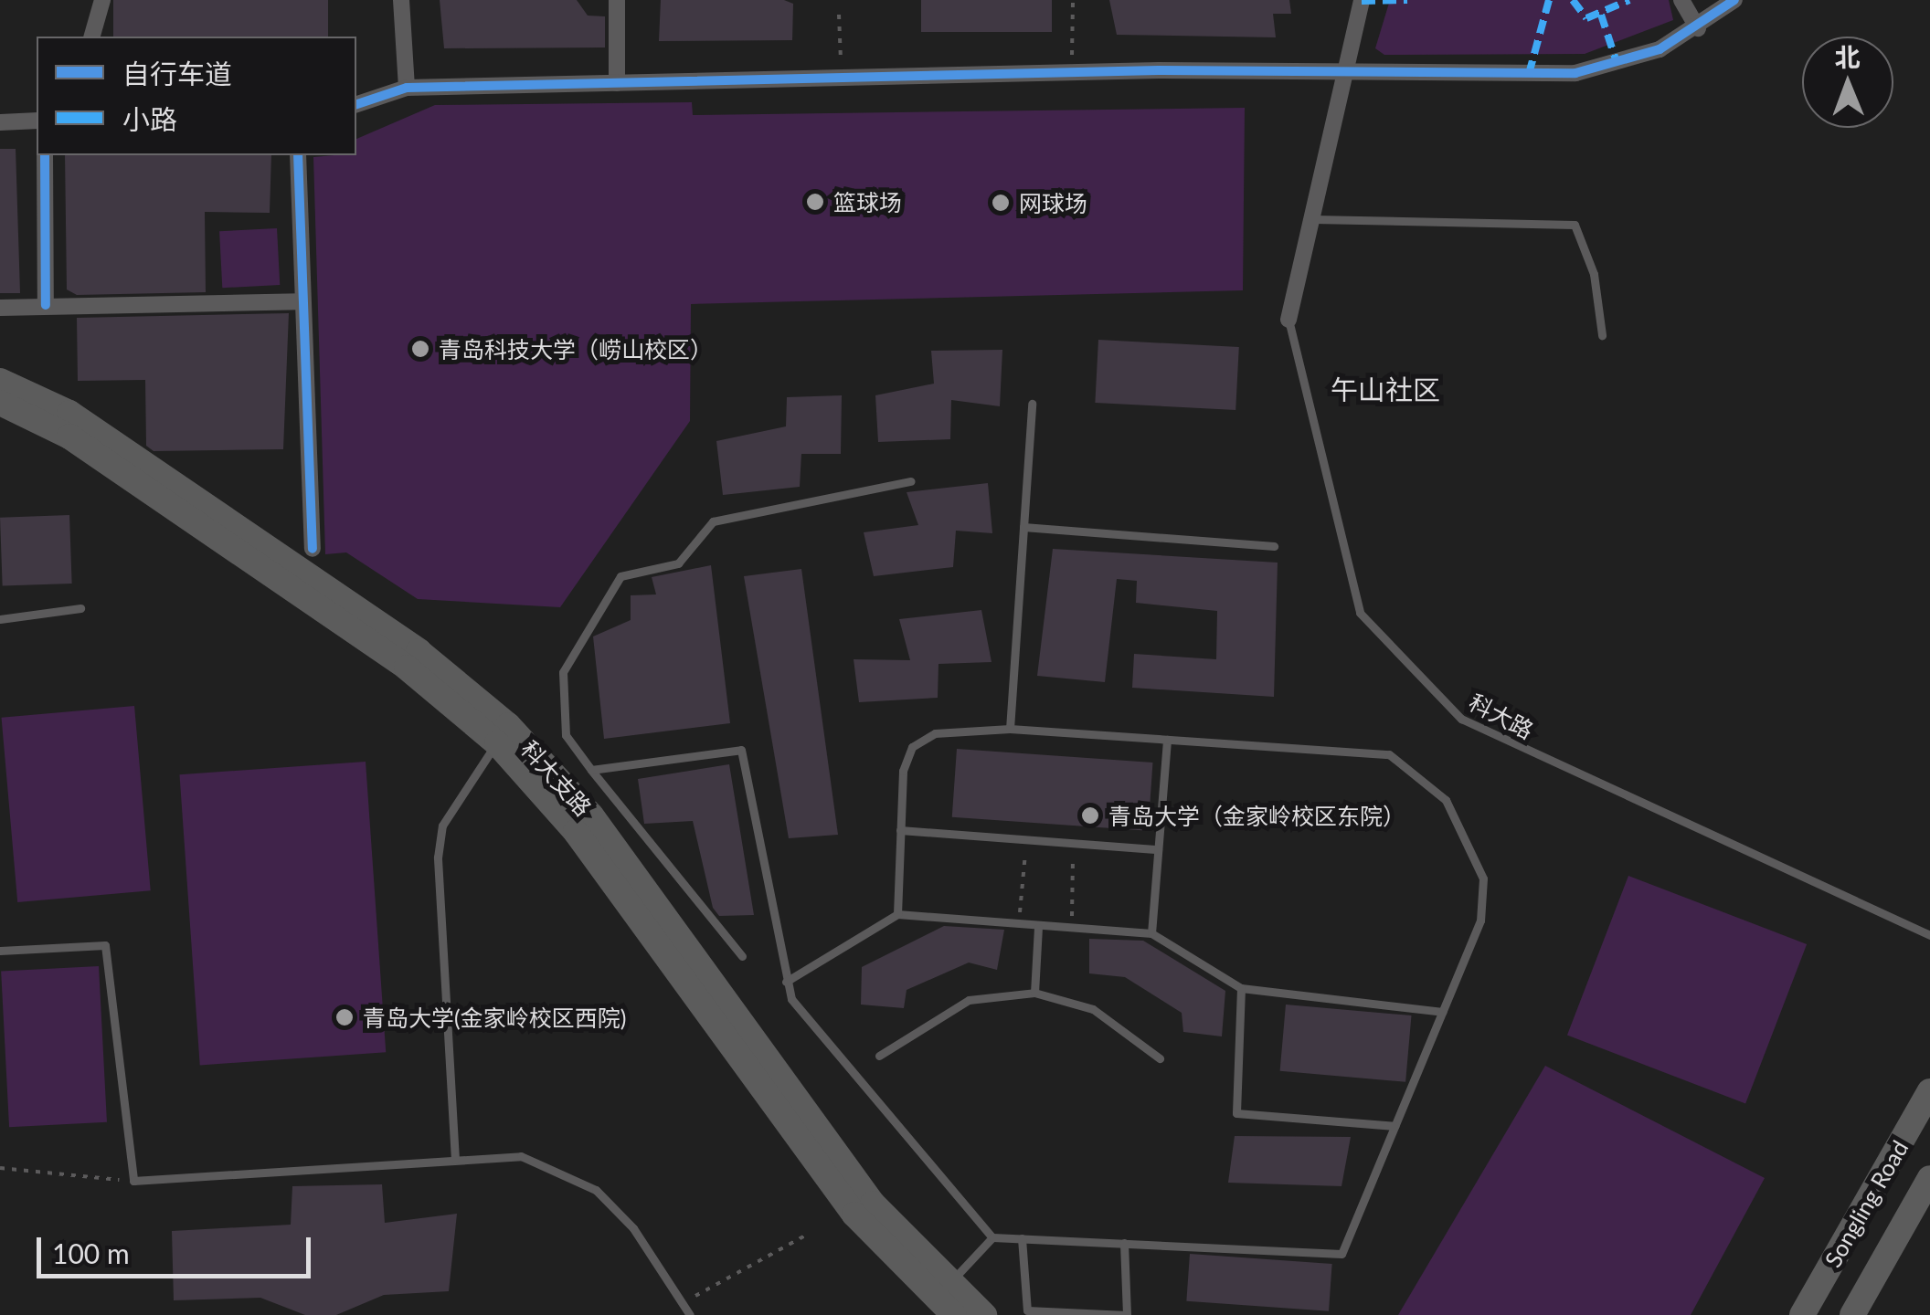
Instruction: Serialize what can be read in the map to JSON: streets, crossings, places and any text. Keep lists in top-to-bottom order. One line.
{"streets":{"main road":["科大支路","Songling Road"],"lane":["科大路"]},"districts":["午山社区"],"places":["篮球场","网球场","青岛科技大学（崂山校区）","青岛大学（金家岭校区东院）","青岛大学(金家岭校区西院)"],"legend":["自行车道","小路"],"scale_bar":"100 m","north":"top"}
